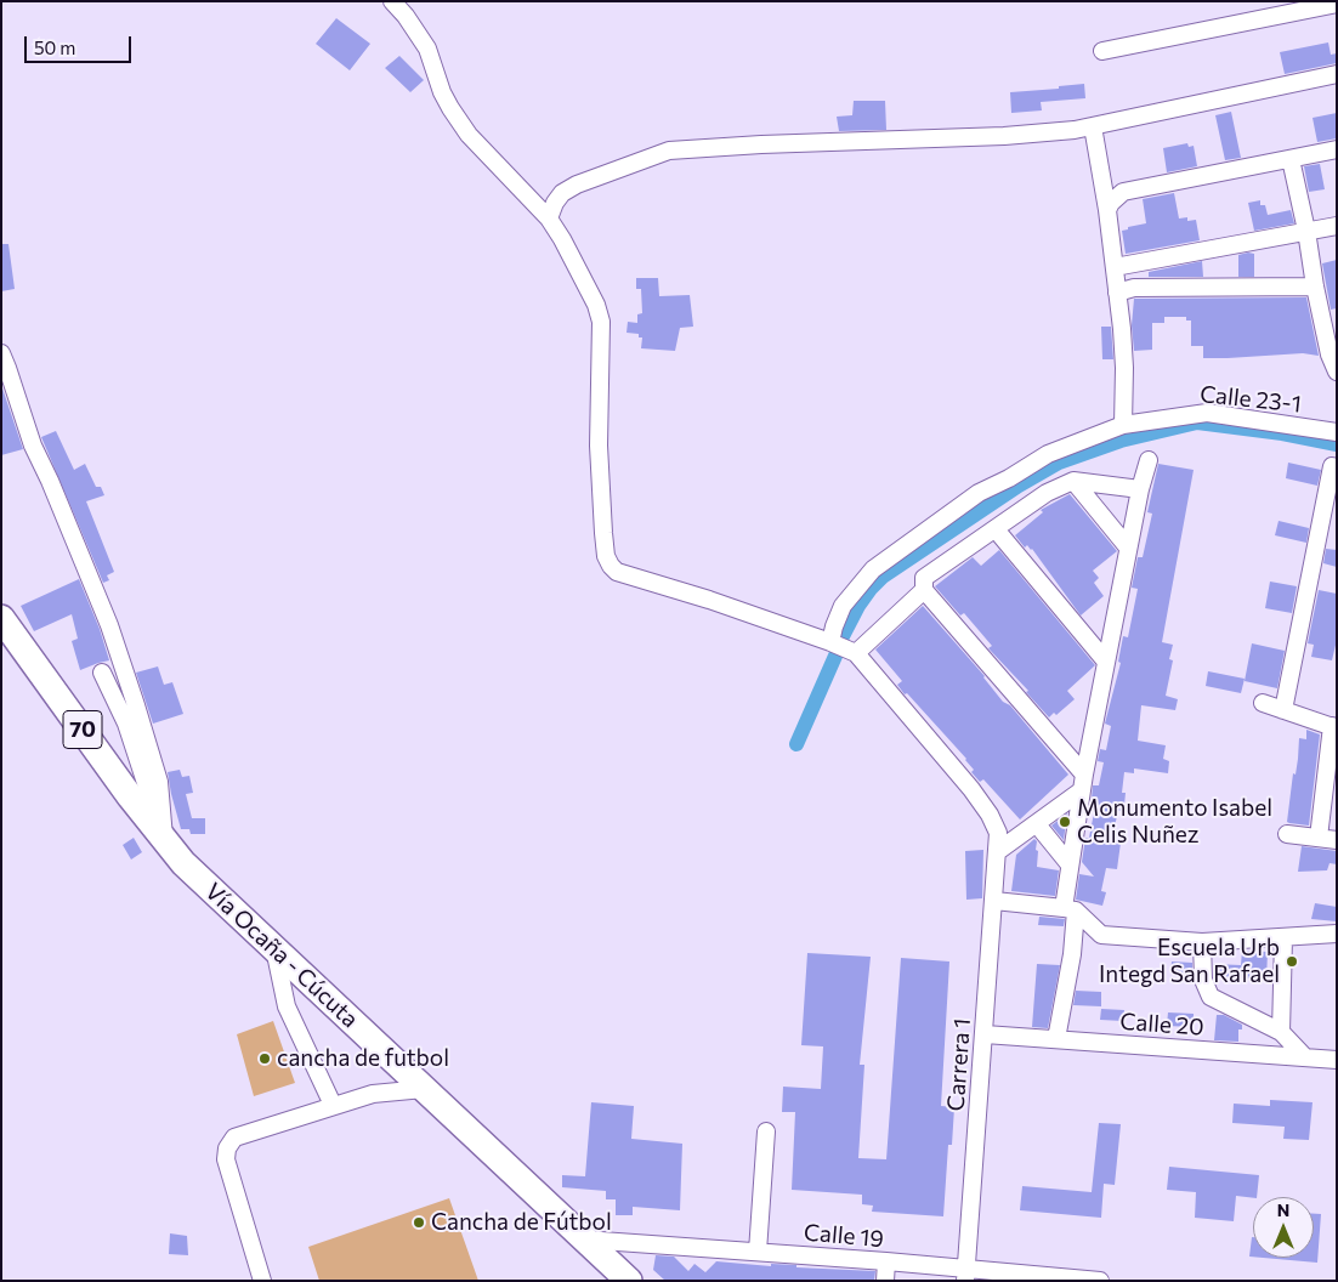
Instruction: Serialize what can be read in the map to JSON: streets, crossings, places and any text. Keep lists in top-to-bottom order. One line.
{"streets":{"main road":["70","Vía Ocaña - Cúcuta"],"street":["Calle 23-1","Calle 20","Carrera 1","Calle 19"]},"crossings":[["Vía Ocaña - Cúcuta","Calle 19"],["Calle 20","Carrera 1"],["Carrera 1","Calle 19"]],"places":["Monumento Isabel Celis Nuñez","Escuela Urb Integd San Rafael","cancha de futbol","Cancha de Fútbol"],"scale_bar":"50 m","north":"top"}
